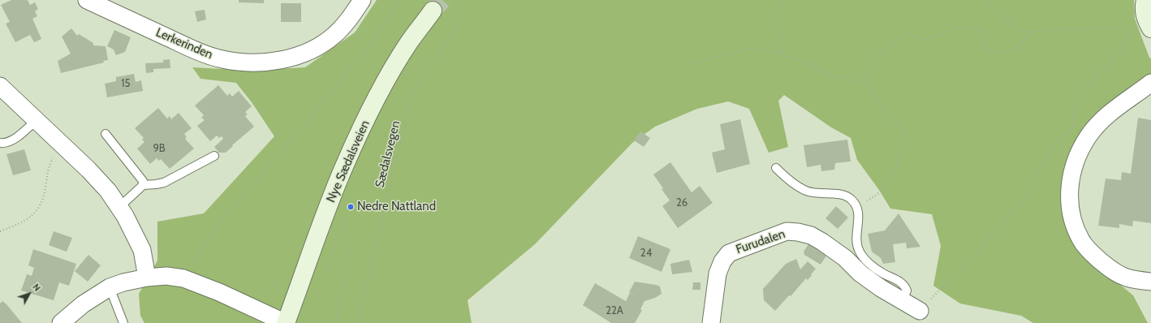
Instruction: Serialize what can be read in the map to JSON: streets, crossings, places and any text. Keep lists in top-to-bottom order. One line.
{"streets":{"main road":["Nye Sædalsveien"],"street":["Lerkerinden","Furudalen"],"path":["Sædalsvegen"]},"places":["Nedre Nattland"],"house_numbers":["15","9B","26","24","22A"],"north":"top right"}
